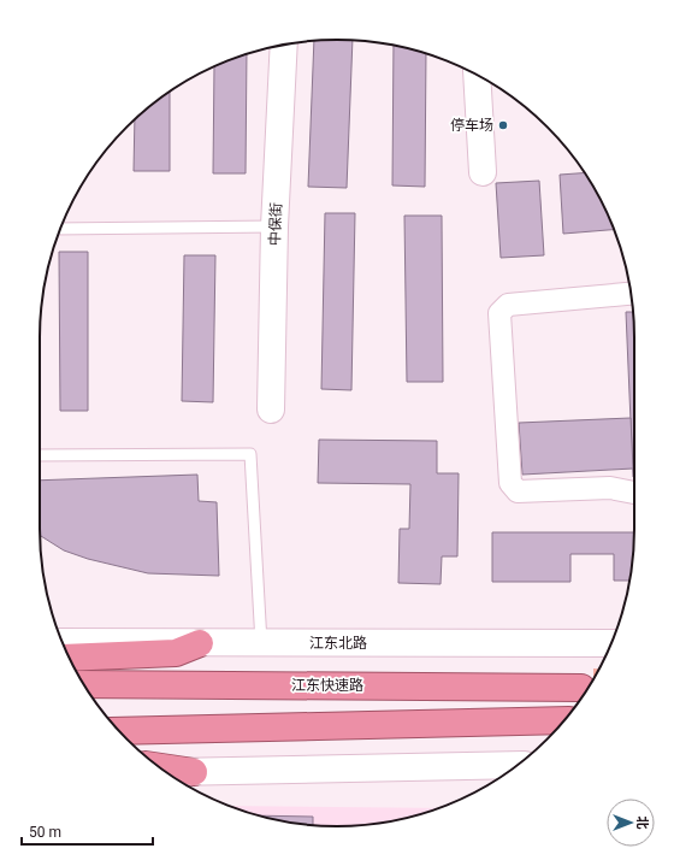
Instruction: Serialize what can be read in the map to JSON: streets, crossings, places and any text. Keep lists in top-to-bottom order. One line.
{"streets":{"highway":["江东快速路"],"main road":["中保街","江东北路"]},"places":["停车场"],"scale_bar":"50 m","north":"right"}
